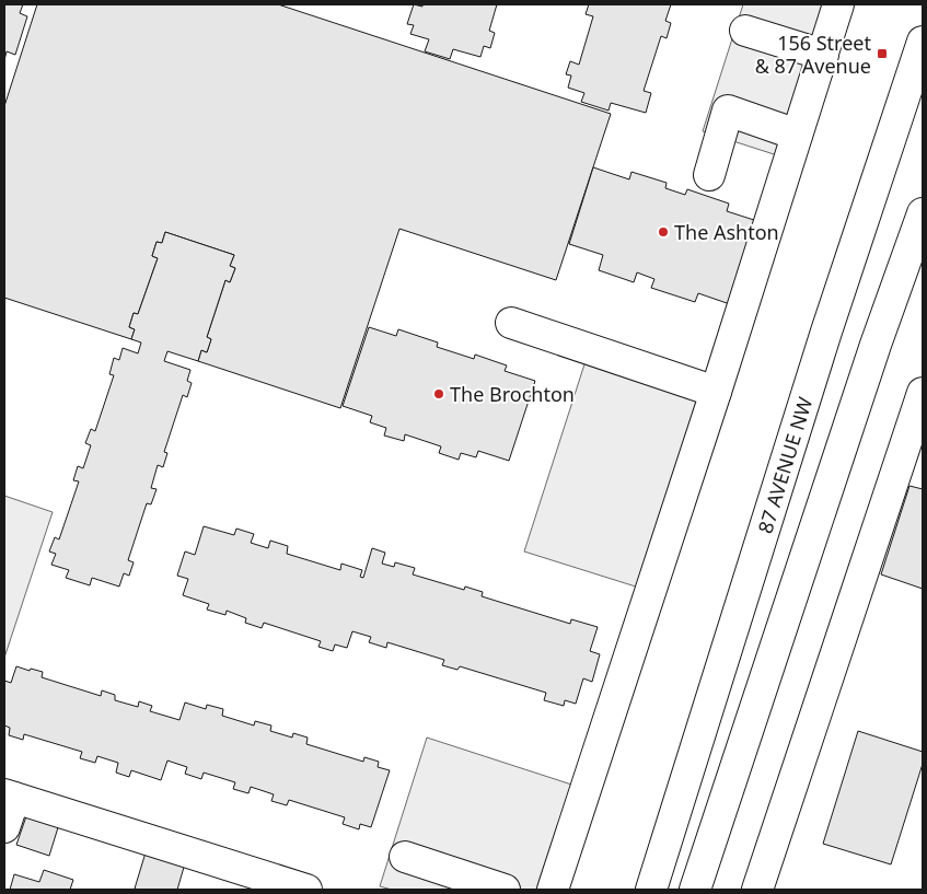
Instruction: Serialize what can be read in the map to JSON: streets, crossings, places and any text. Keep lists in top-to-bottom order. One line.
{"streets":{"main road":["87 AVENUE NW"]},"places":{"transit":["156 Street & 87 Avenue"],"other":["The Ashton","The Brochton"]}}
